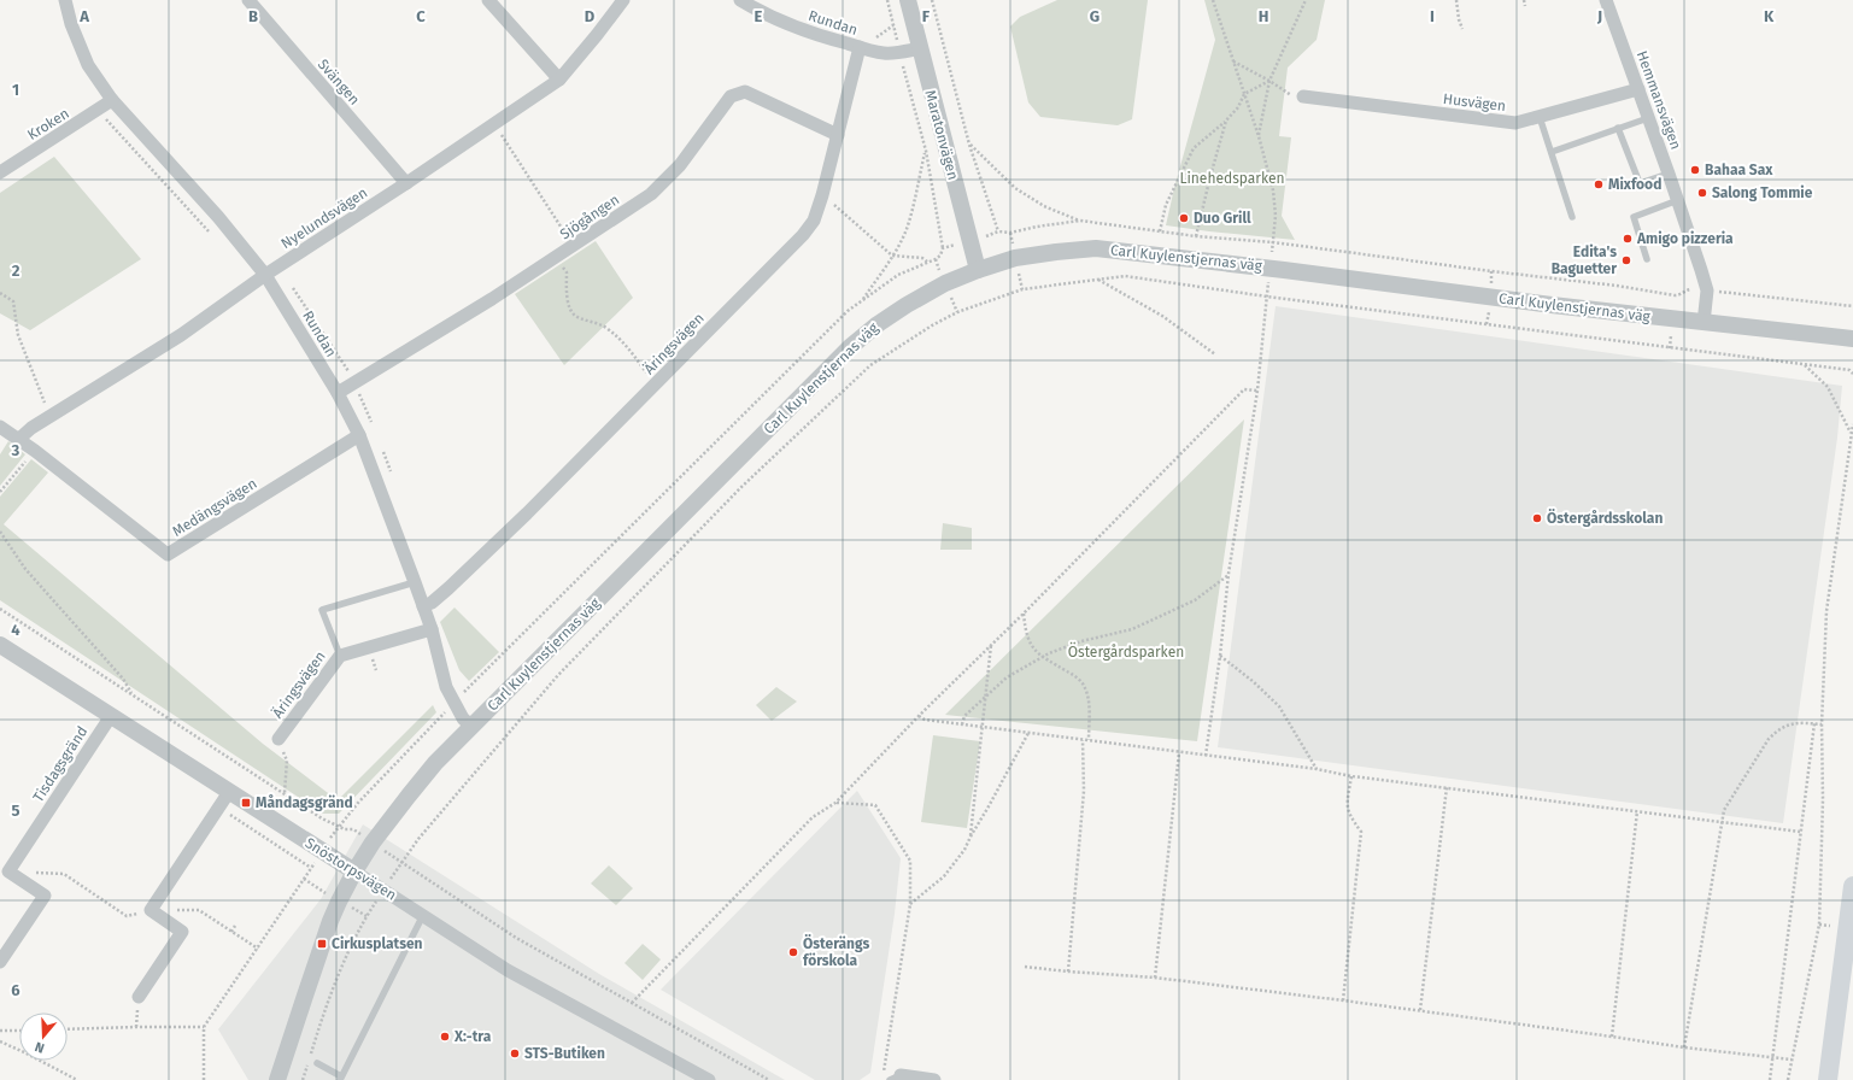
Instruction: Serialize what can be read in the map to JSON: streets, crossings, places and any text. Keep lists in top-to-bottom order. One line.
{"streets":{"street":["Rundan","Svängen","Hemmansvägen","Husvägen","Kroken","Maratonvägen","Sjögången","Nyelundsvägen","Carl Kuylenstjernas väg","Äringsvägen","Medängsvägen","Tisdagsgränd","Snöstorpsvägen"]},"crossings":[["Rundan","Kroken"],["Rundan","Maratonvägen"],["Rundan","Sjögången"],["Rundan","Nyelundsvägen"],["Rundan","Carl Kuylenstjernas väg"],["Rundan","Äringsvägen"],["Rundan","Medängsvägen"],["Svängen","Nyelundsvägen"],["Hemmansvägen","Husvägen"],["Hemmansvägen","Carl Kuylenstjernas väg"],["Maratonvägen","Carl Kuylenstjernas väg"],["Sjögången","Äringsvägen"],["Nyelundsvägen","Medängsvägen"],["Carl Kuylenstjernas väg","Snöstorpsvägen"],["Tisdagsgränd","Snöstorpsvägen"]],"parks":["Linehedsparken","Östergårdsparken"],"places":{"other":["Bahaa Sax","Mixfood","Salong Tommie","Duo Grill","Amigo pizzeria","Edita's Baguetter","Östergårdsskolan","Österängs förskola","X:-tra","STS-Butiken"],"transit":["Måndagsgränd","Cirkusplatsen"]},"north":"bottom","grid":{"columns":["A","B","C","D","E","F","G","H","I","J","K"],"rows":["1","2","3","4","5","6"]}}
